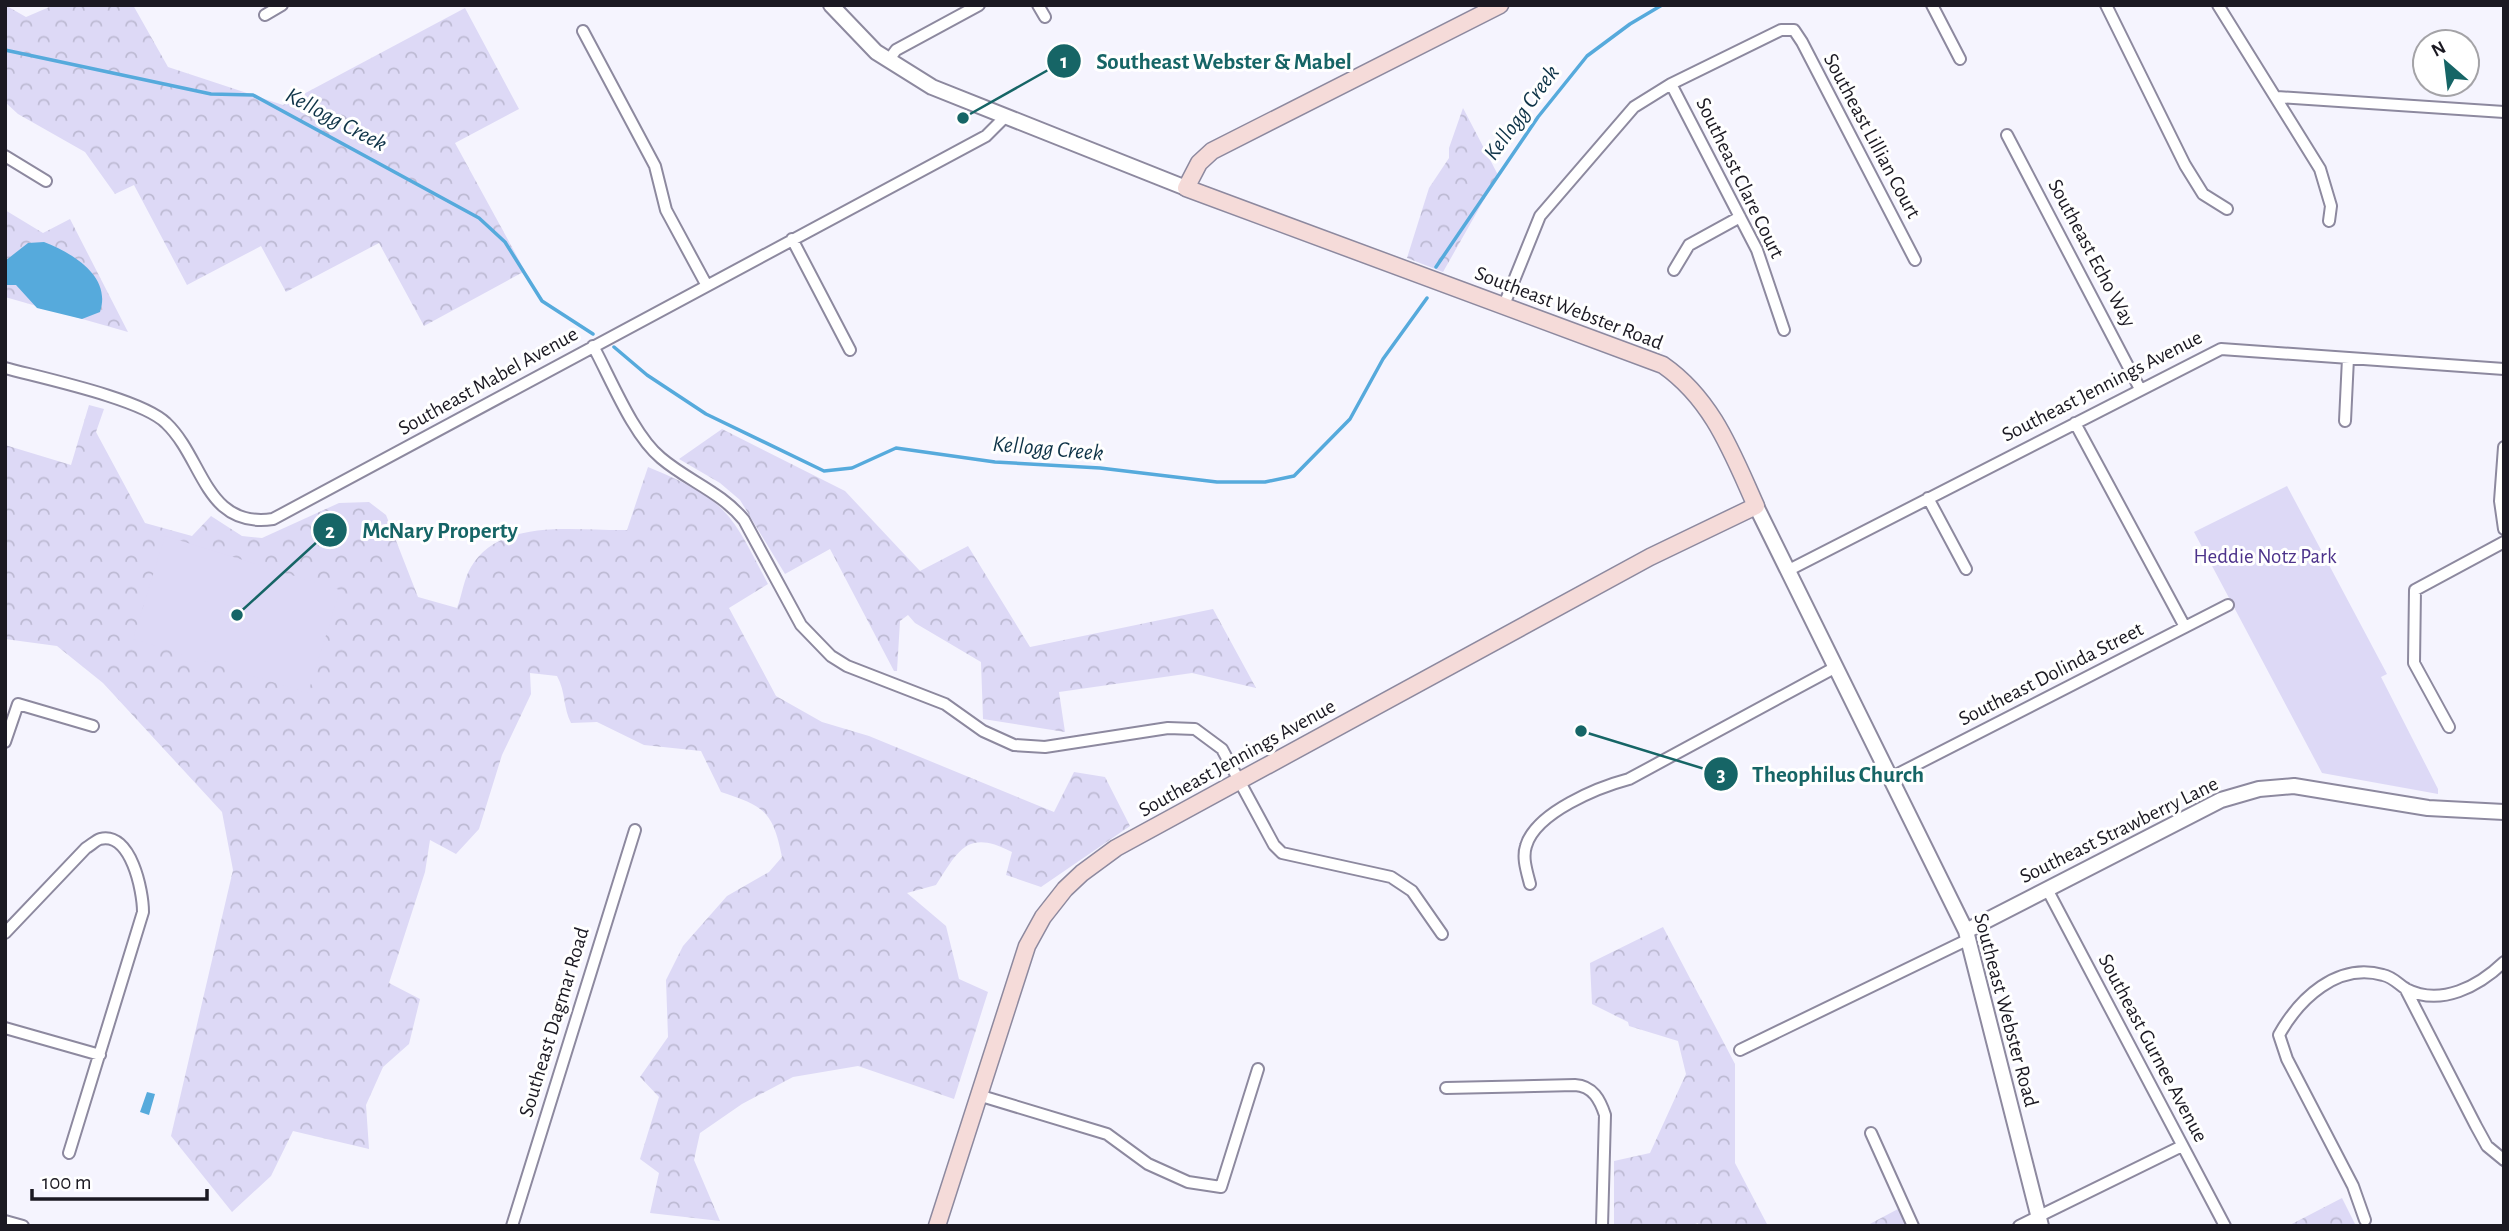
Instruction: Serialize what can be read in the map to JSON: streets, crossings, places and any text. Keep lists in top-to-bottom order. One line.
{"streets":{"main road":["Southeast Webster Road","Southeast Jennings Avenue"],"street":["Southeast Lillian Court","Southeast Clare Court","Southeast Echo Way","Southeast Mabel Avenue","Southeast Dolinda Street","Southeast Strawberry Lane","Southeast Dagmar Road","Southeast Gurnee Avenue"]},"crossings":[["Southeast Lillian Court","Southeast Clare Court"],["Southeast Echo Way","Southeast Jennings Avenue"],["Southeast Webster Road","Southeast Mabel Avenue"],["Southeast Webster Road","Southeast Jennings Avenue"],["Southeast Webster Road","Southeast Dolinda Street"],["Southeast Webster Road","Southeast Strawberry Lane"],["Southeast Strawberry Lane","Southeast Gurnee Avenue"]],"water":["Kellogg Creek"],"parks":["Heddie Notz Park"],"places":["Southeast Webster & Mabel","McNary Property","Theophilus Church"],"scale_bar":"100 m","north":"top left"}
